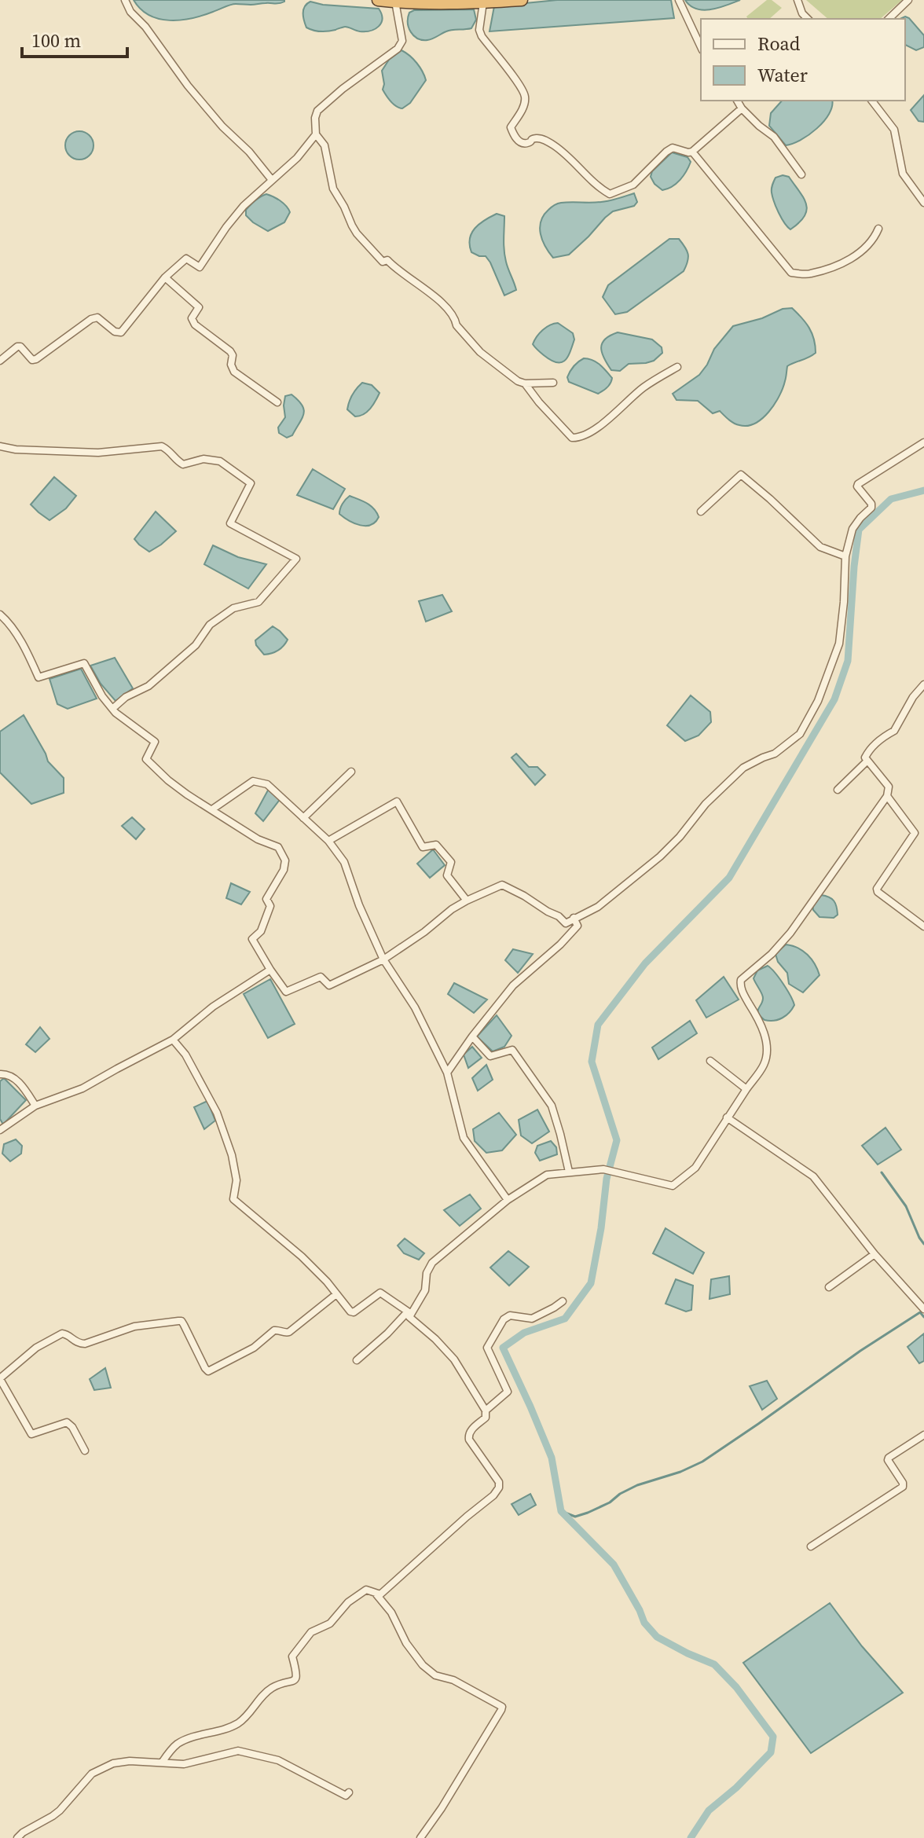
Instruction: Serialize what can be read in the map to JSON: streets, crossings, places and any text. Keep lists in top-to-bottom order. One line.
{"legend":["Road","Water"],"scale_bar":"100 m"}
